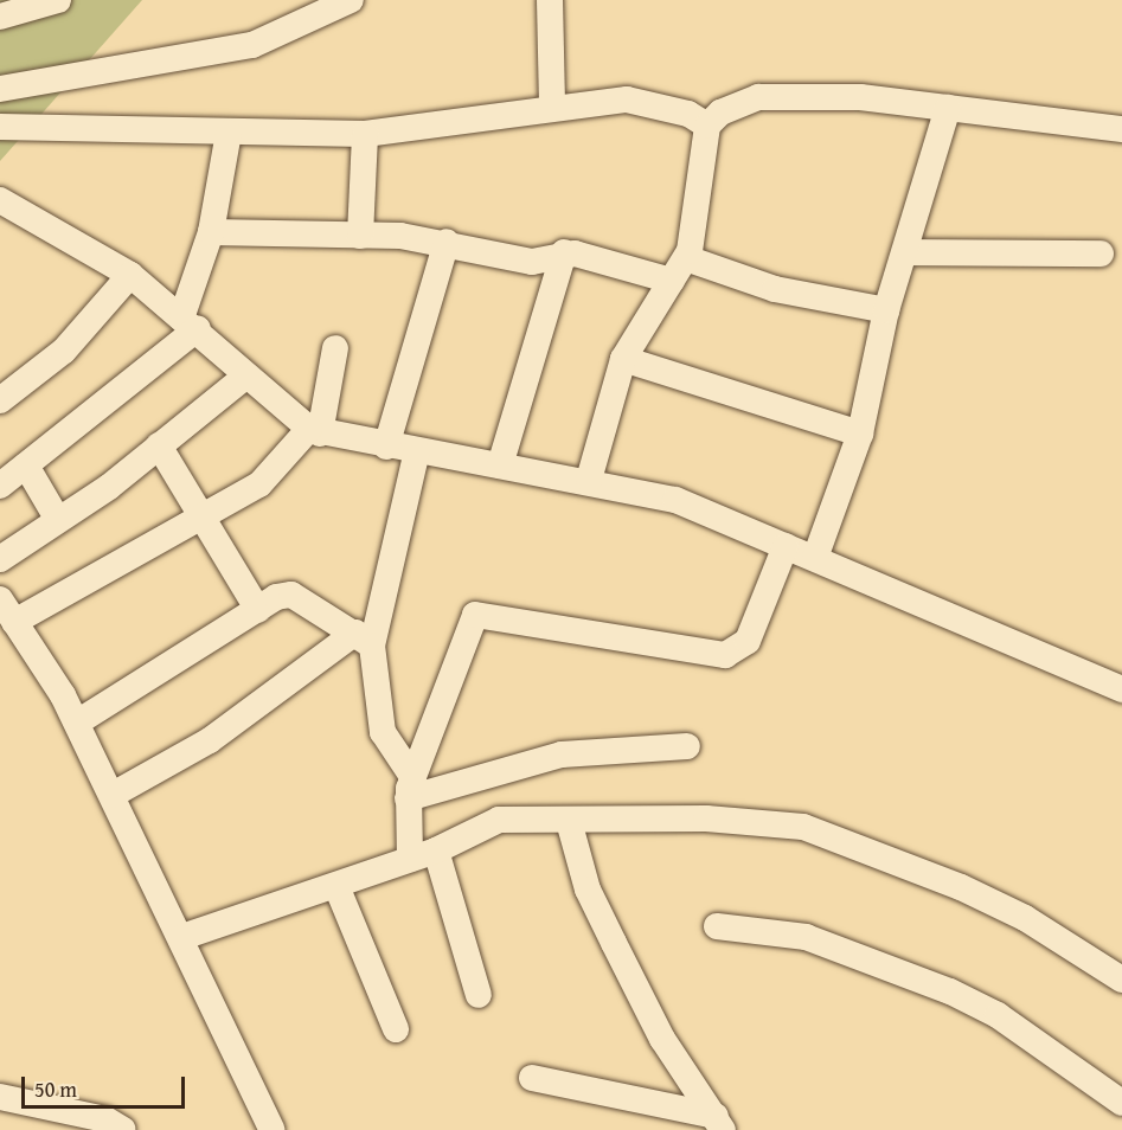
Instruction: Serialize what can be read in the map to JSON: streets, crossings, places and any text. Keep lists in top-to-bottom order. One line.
{"scale_bar":"50 m"}
